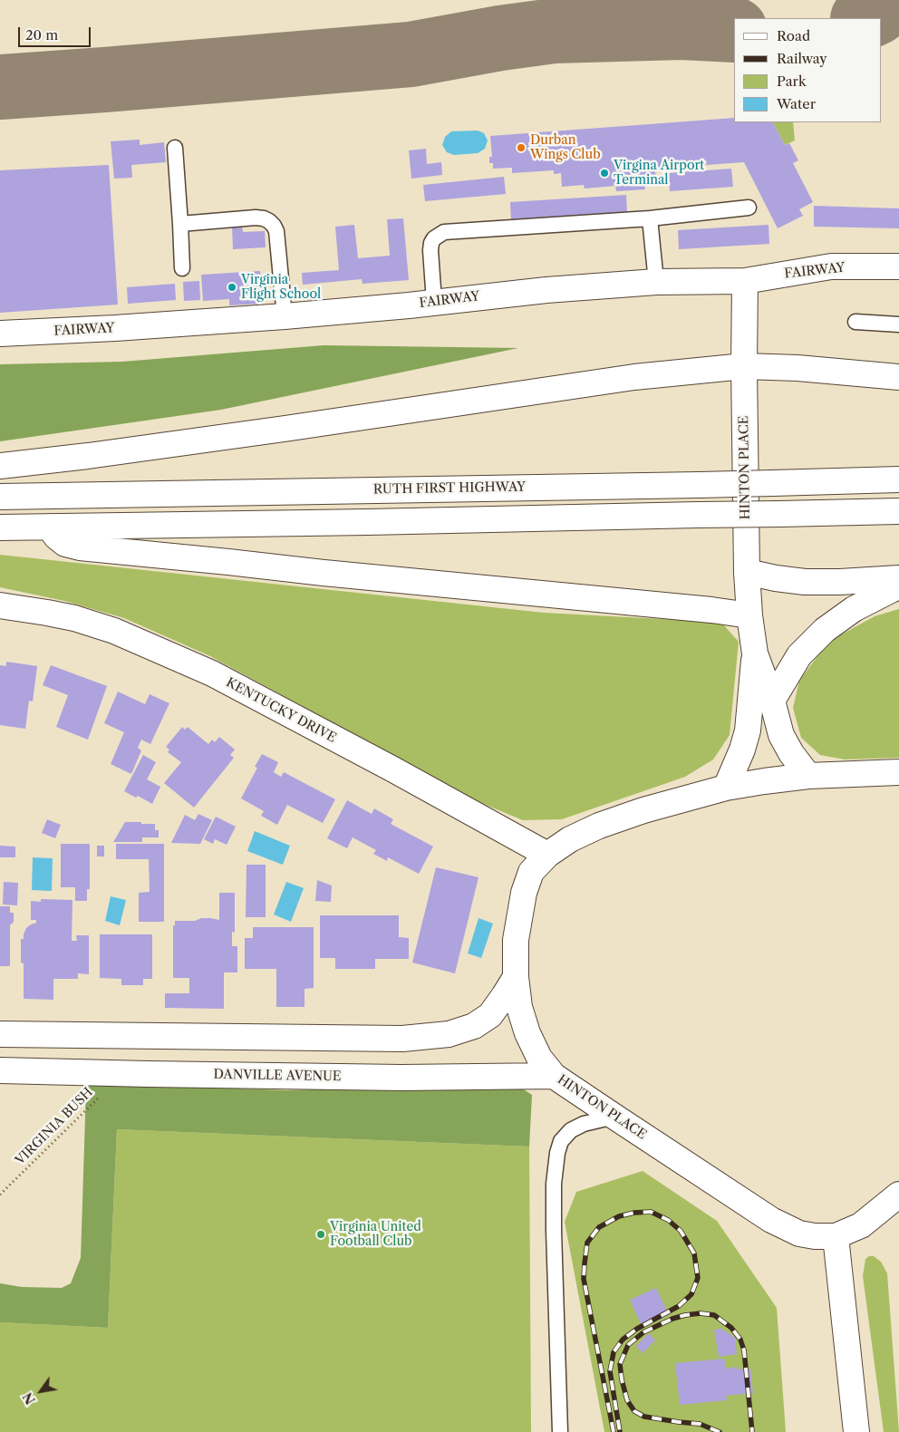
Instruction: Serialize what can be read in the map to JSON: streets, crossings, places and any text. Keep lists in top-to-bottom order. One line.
{"streets":{"main road":["FAIRWAY","HINTON PLACE","RUTH FIRST HIGHWAY","KENTUCKY DRIVE","DANVILLE AVENUE"],"path":["VIRGINIA BUSH"]},"crossings":[["FAIRWAY","HINTON PLACE"],["HINTON PLACE","KENTUCKY DRIVE"],["HINTON PLACE","DANVILLE AVENUE"],["DANVILLE AVENUE","VIRGINIA BUSH"]],"places":["Durban Wings Club","Virgina Airport Terminal","Virginia Flight School","Virginia United Football Club"],"legend":["Road","Railway","Park","Water"],"scale_bar":"20 m","north":"bottom left"}
